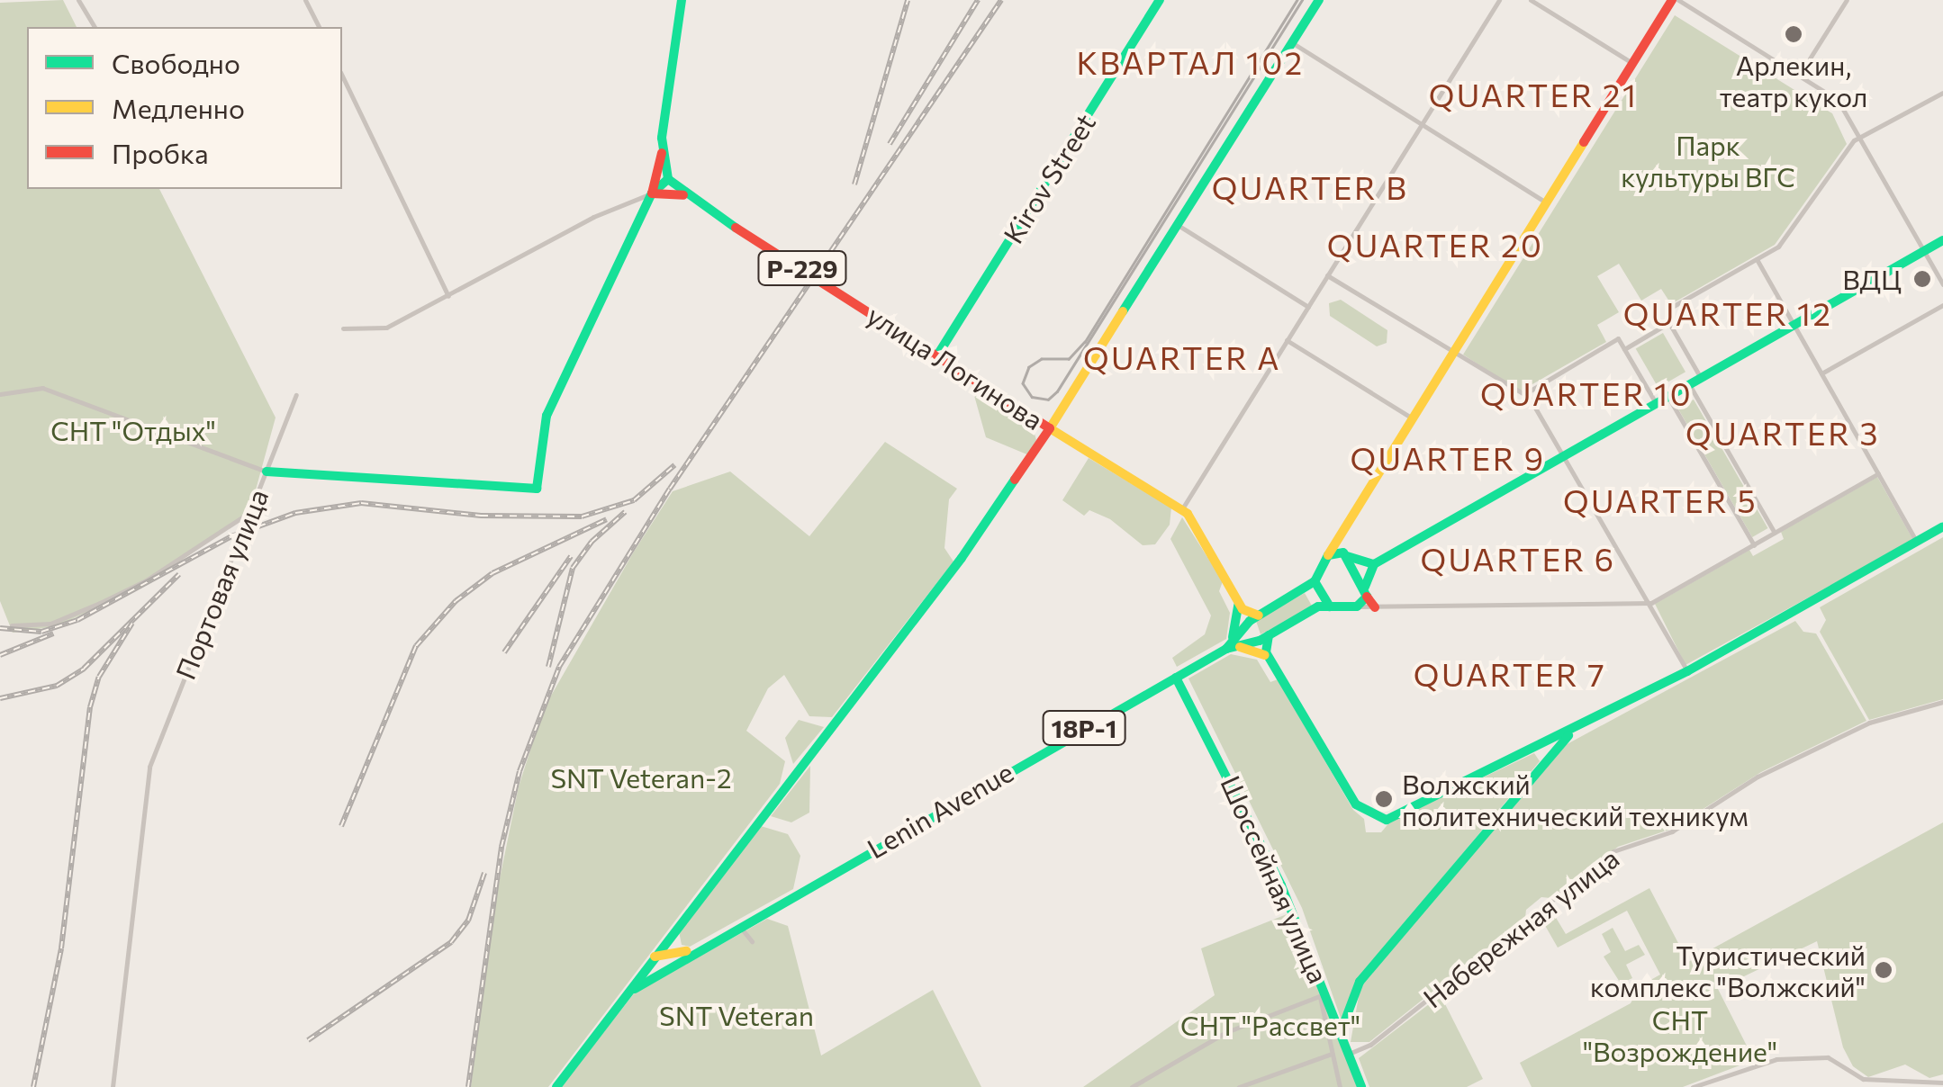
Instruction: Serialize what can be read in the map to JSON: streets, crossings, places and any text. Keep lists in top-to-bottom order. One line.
{"streets":{"street":["Kirov Street","Р-229","улица Логинова","Портовая улица","18Р-1","Lenin Avenue","Шоссейная улица","Набережная улица"]},"crossings":[["Kirov Street","улица Логинова"],["улица Логинова","Портовая улица"],["Lenin Avenue","Шоссейная улица"],["Шоссейная улица","Набережная улица"]],"districts":["КВАРТАЛ 102","QUARTER 21","QUARTER B","QUARTER 20","QUARTER 12","QUARTER A","QUARTER 10","QUARTER 3","QUARTER 9","QUARTER 5","QUARTER 6","QUARTER 7"],"parks":["Парк культуры ВГС","СНТ \"Отдых\"","SNT Veteran-2","SNT Veteran","СНТ \"Возрождение\"","СНТ \"Рассвет\""],"places":["Арлекин, театр кукол","ВДЦ","Волжский политехнический техникум","Туристический комплекс \"Волжский\""],"legend":["Свободно","Медленно","Пробка"]}
